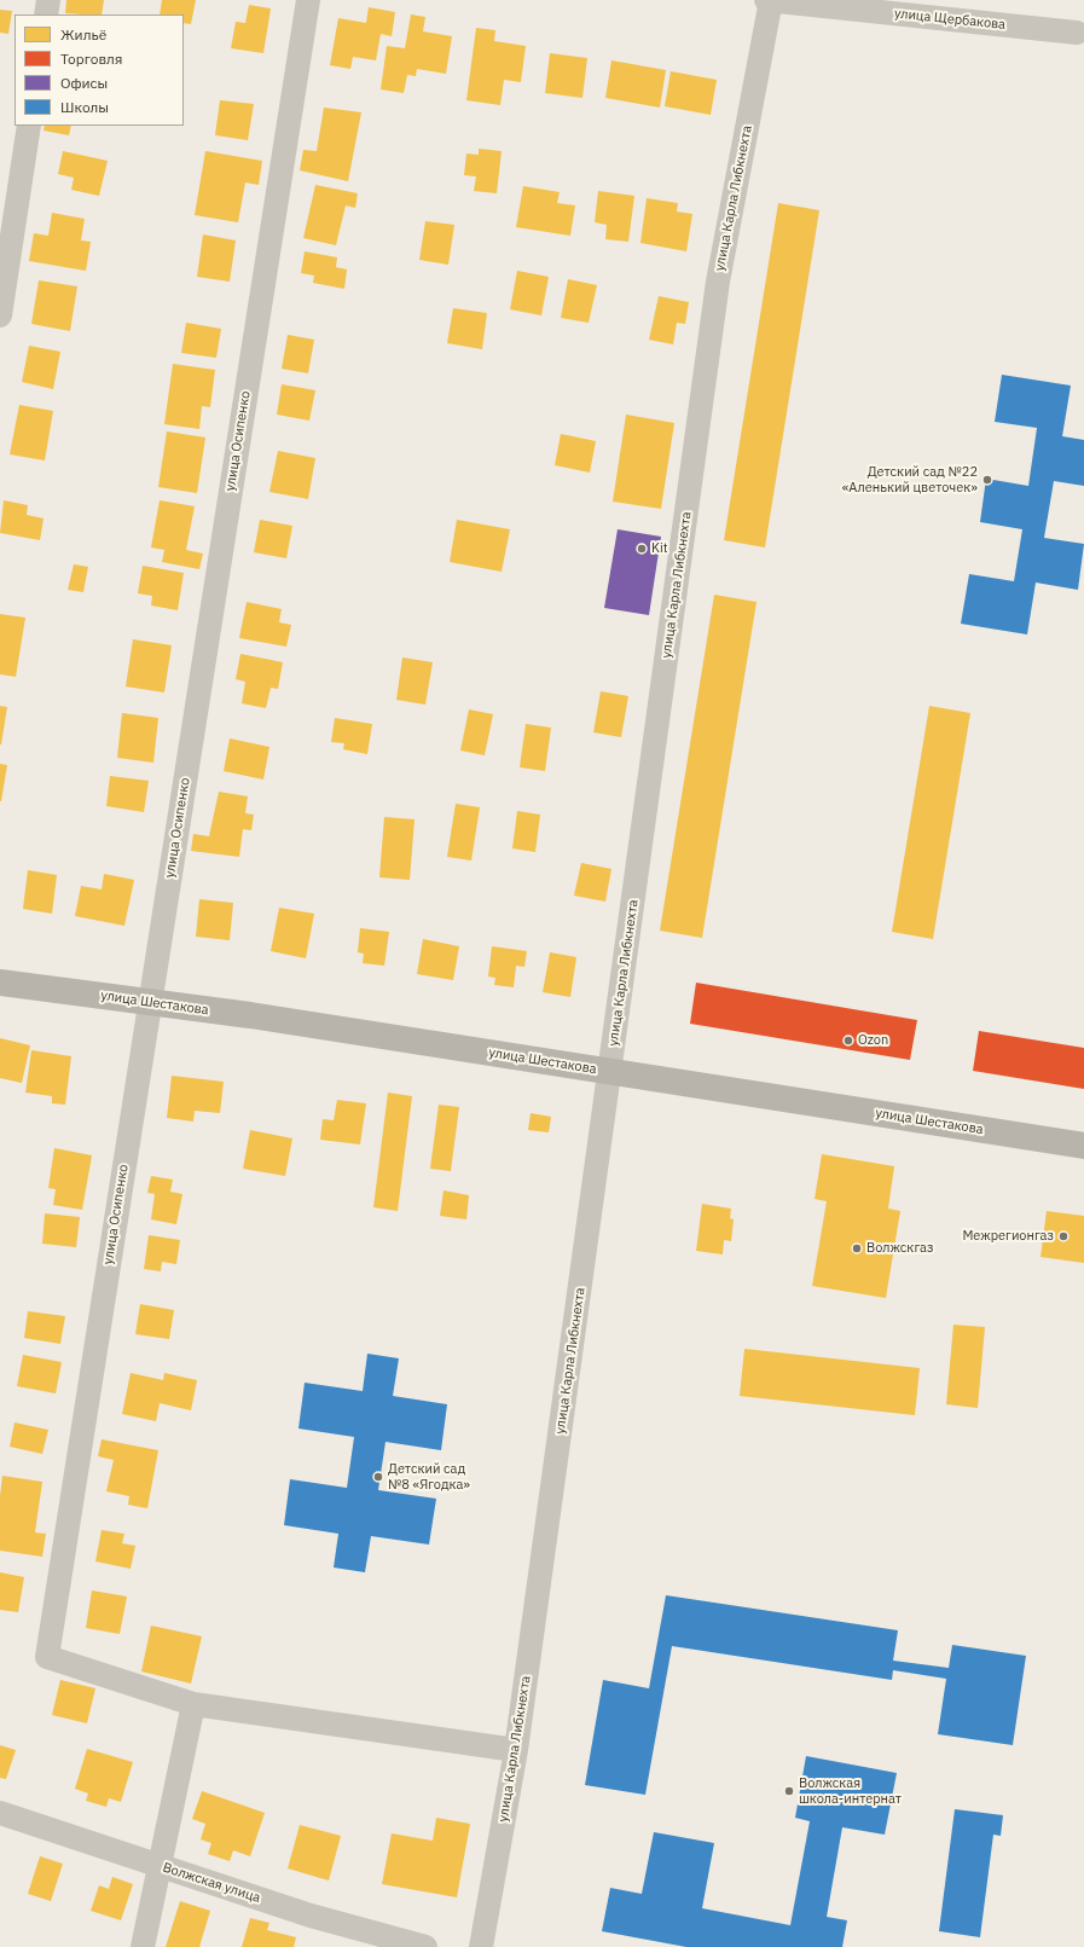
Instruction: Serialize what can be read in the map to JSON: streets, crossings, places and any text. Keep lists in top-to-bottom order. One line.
{"streets":{"main road":["улица Шестакова"],"street":["улица Щербакова","улица Карла Либкнехта","улица Осипенко","Волжская улица"]},"crossings":[["улица Щербакова","улица Карла Либкнехта"],["улица Карла Либкнехта","улица Шестакова"],["улица Осипенко","улица Шестакова"]],"places":["Детский сад №22 «Аленький цветочек»","Kit","Ozon","Межрегионгаз","Волжскгаз","Детский сад №8 «Ягодка»","Волжская школа-интернат"],"legend":["Жильё","Торговля","Офисы","Школы"]}
